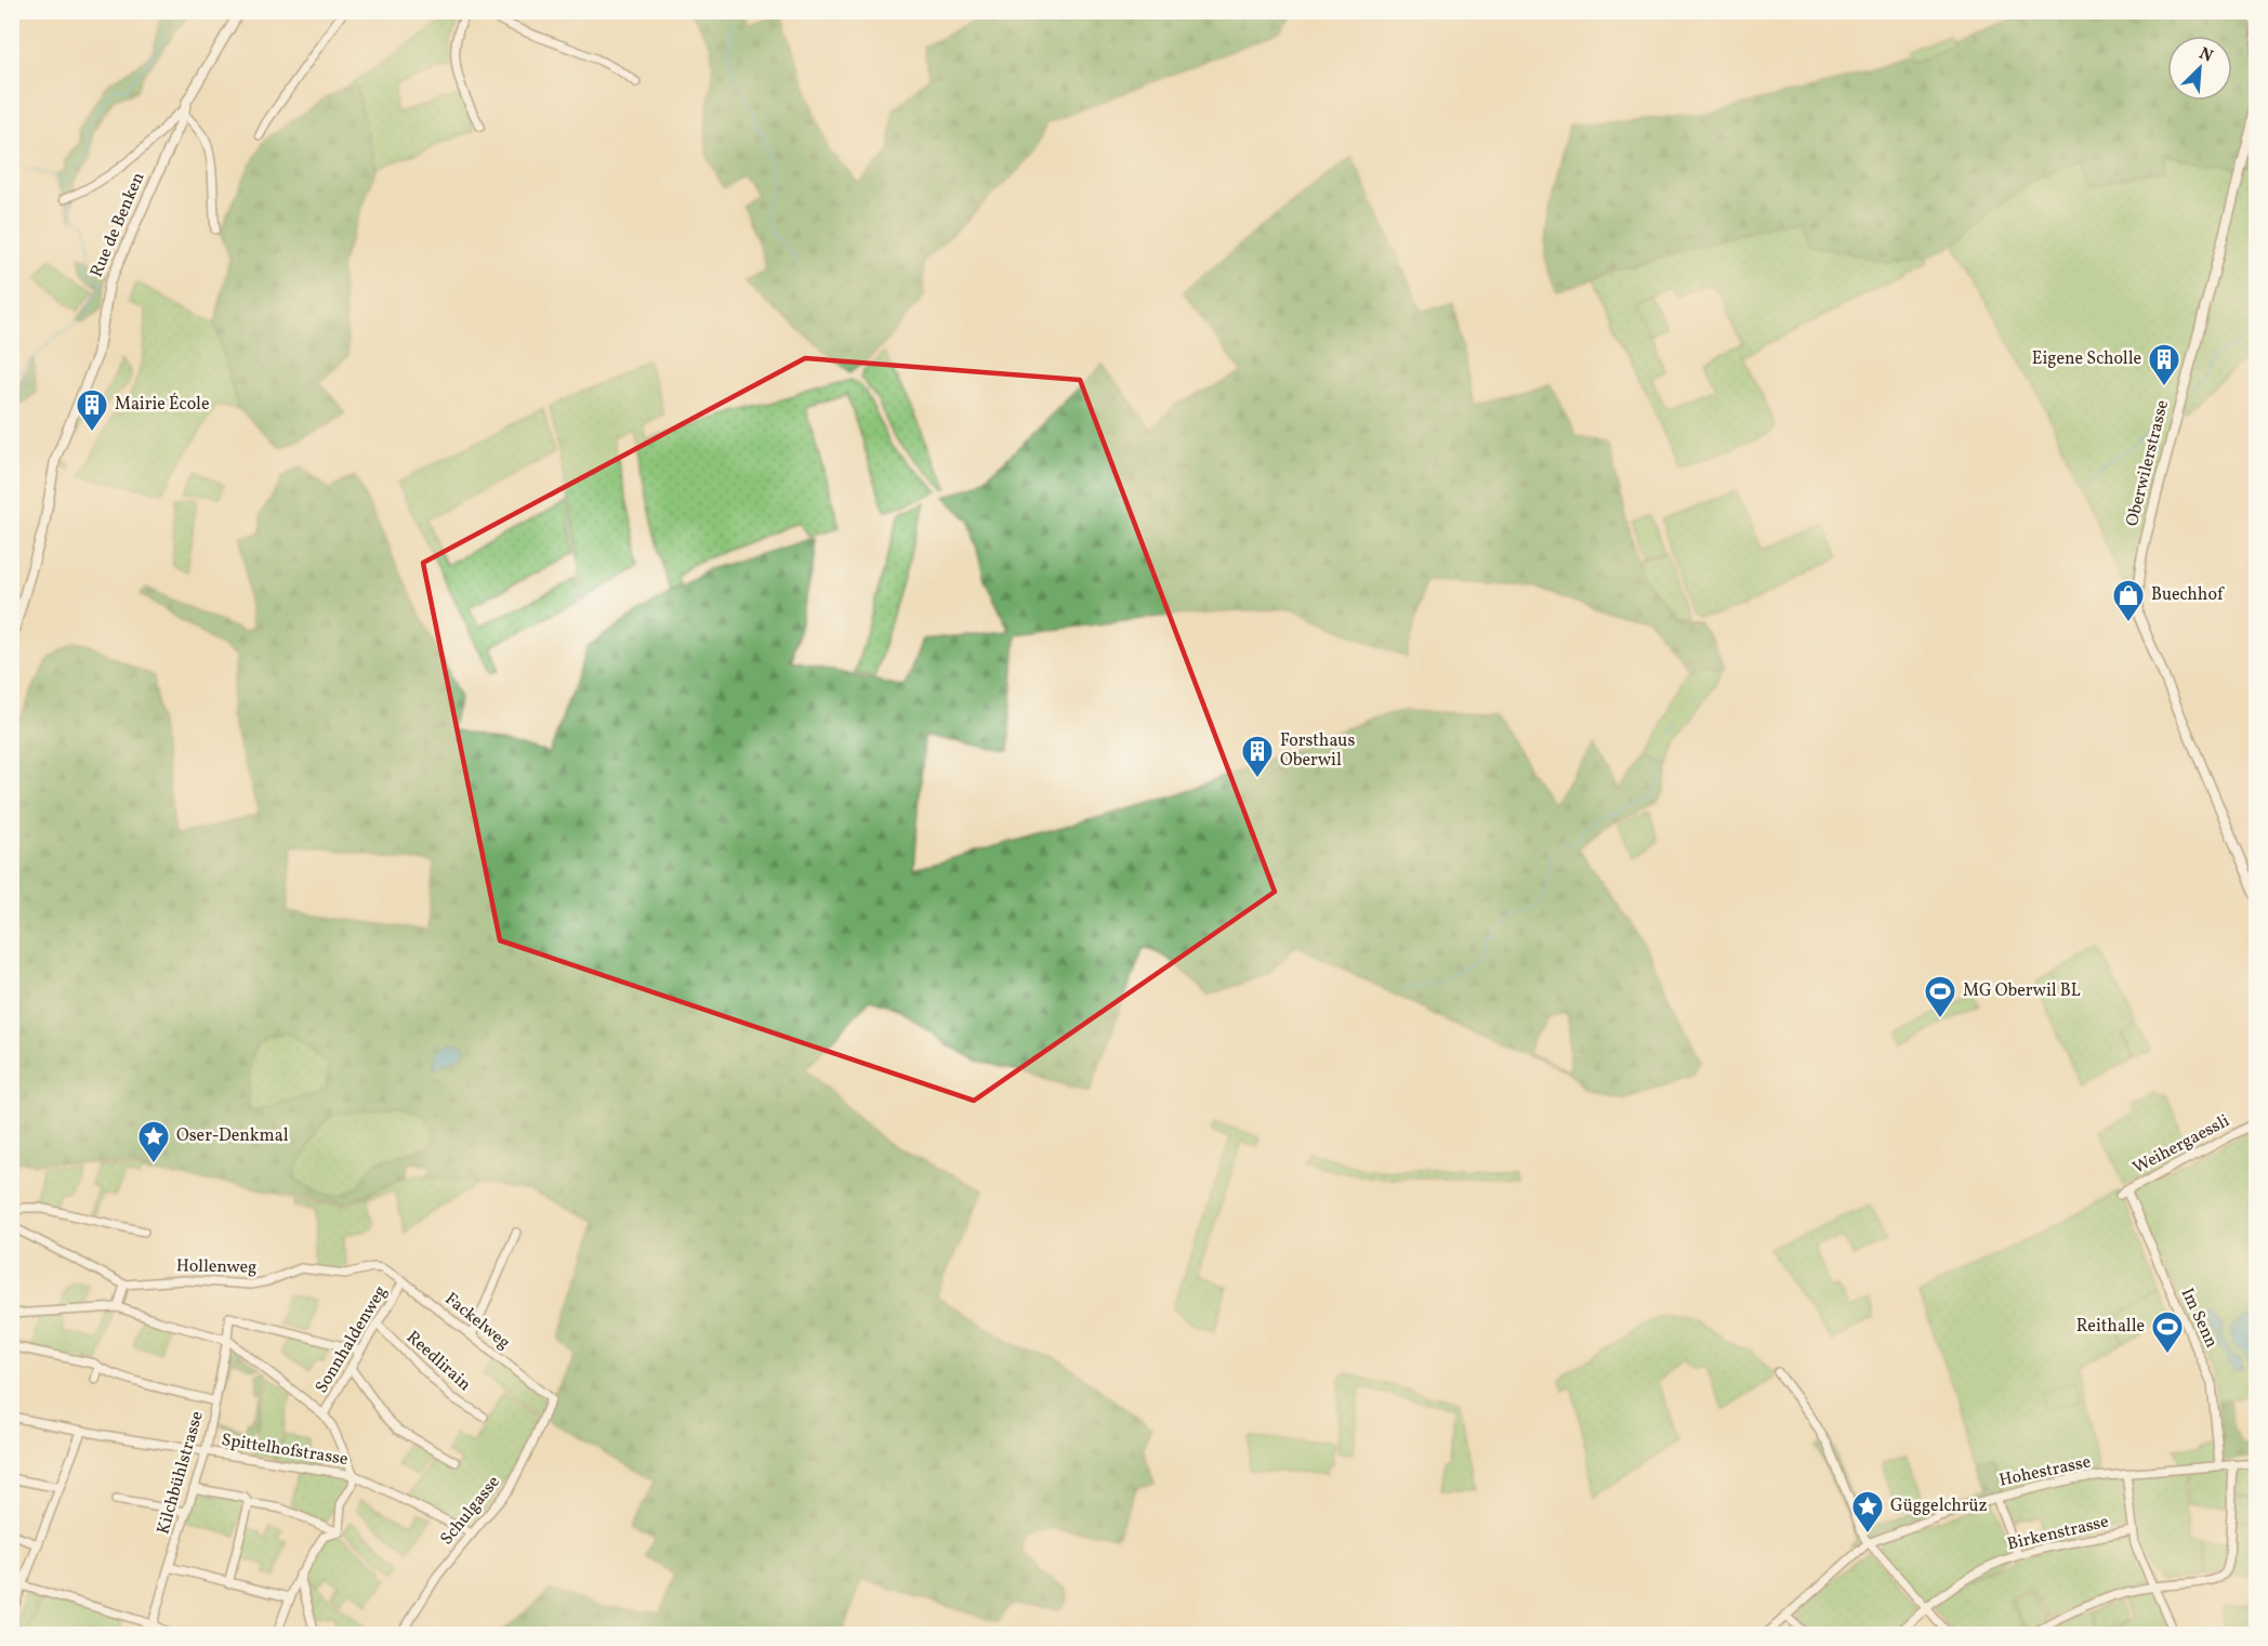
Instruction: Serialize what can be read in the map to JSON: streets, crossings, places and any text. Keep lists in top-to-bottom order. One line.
{"streets":{"street":["Rue de Benken","Oberwilerstrasse","Weihergaessli","Hollenweg","Im Senn","Fackelweg","Sonnhaldenweg","Reedlirain","Spittelhofstrasse","Hohestrasse","Kilchbühlstrasse","Schulgasse","Birkenstrasse"]},"crossings":[["Weihergaessli","Im Senn"],["Hollenweg","Fackelweg"],["Im Senn","Hohestrasse"],["Fackelweg","Sonnhaldenweg"],["Fackelweg","Schulgasse"],["Sonnhaldenweg","Reedlirain"],["Sonnhaldenweg","Kilchbühlstrasse"],["Spittelhofstrasse","Kilchbühlstrasse"],["Spittelhofstrasse","Schulgasse"]],"places":{"building":["Eigene Scholle","Mairie École","Forsthaus Oberwil"],"shop":["Buechhof"],"sports":["MG Oberwil BL","Reithalle"],"place":["Oser-Denkmal","Güggelchrüz"]},"north":"top right"}
